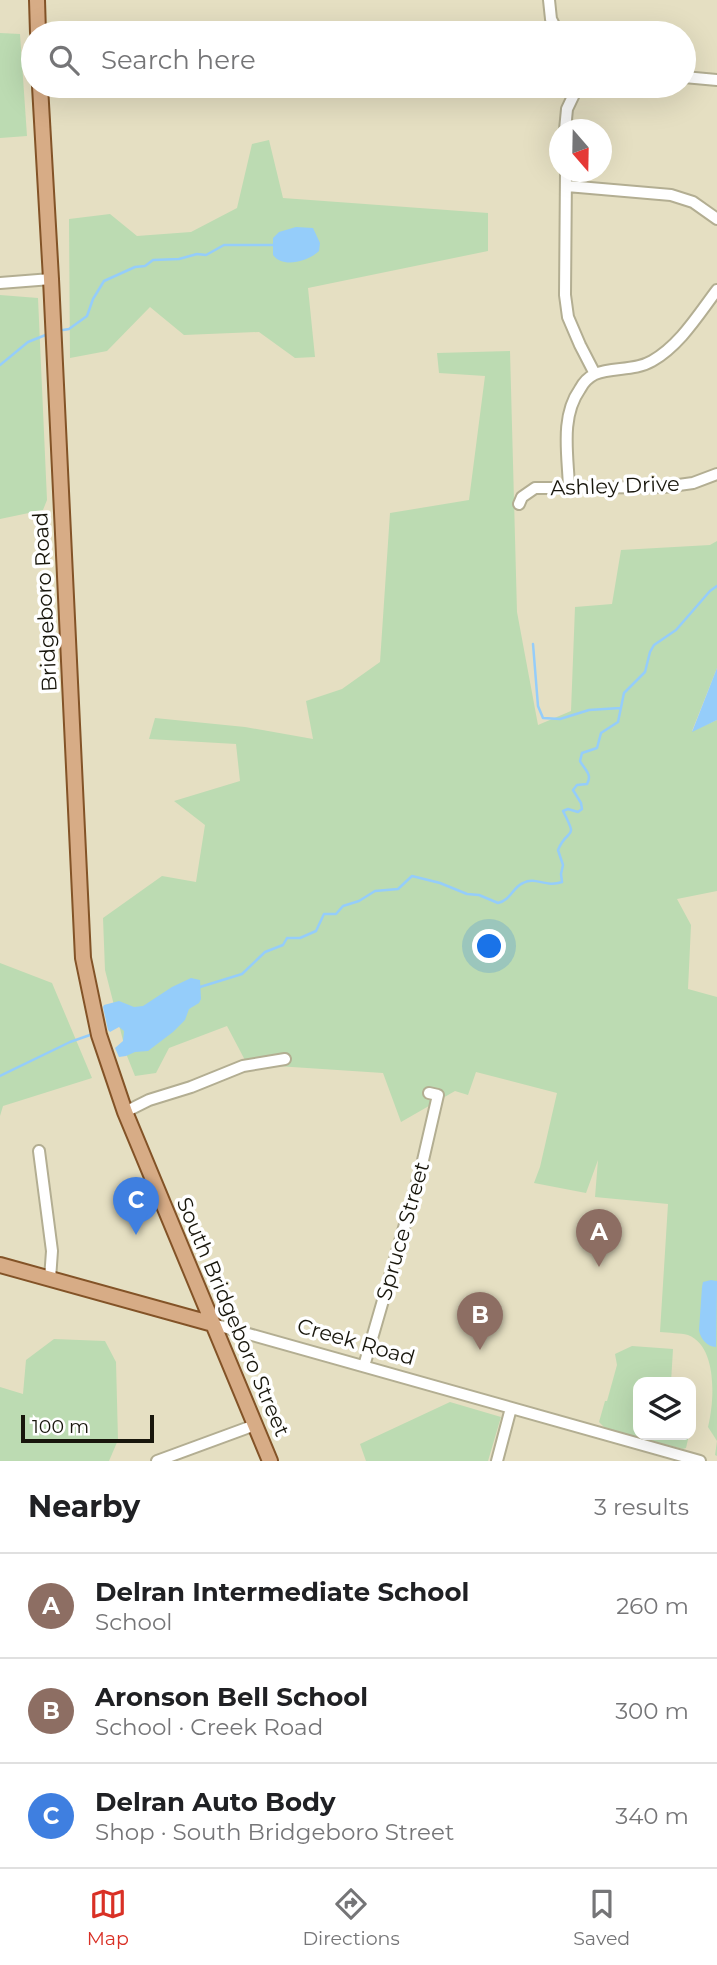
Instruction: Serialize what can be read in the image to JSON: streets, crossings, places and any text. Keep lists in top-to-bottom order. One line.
{"streets":{"main road":["Bridgeboro Road","South Bridgeboro Street","Creek Road"],"street":["Ashley Drive","Spruce Street"]},"crossings":[["Bridgeboro Road","South Bridgeboro Street"],["Spruce Street","Creek Road"],["South Bridgeboro Street","Creek Road"]],"scale_bar":"100 m","north":"bottom","page":{"search":"Search here","pins":["C","A","B"],"scale":"100 m","heading":["Nearby","3 results"],"list":[{"mark":"A","name":"Delran Intermediate School","note":"School","value":"260 m"},{"mark":"B","name":"Aronson Bell School","note":"School · Creek Road","value":"300 m"},{"mark":"C","name":"Delran Auto Body","note":"Shop · South Bridgeboro Street","value":"340 m"}],"nav":["Map","Directions","Saved"]}}
